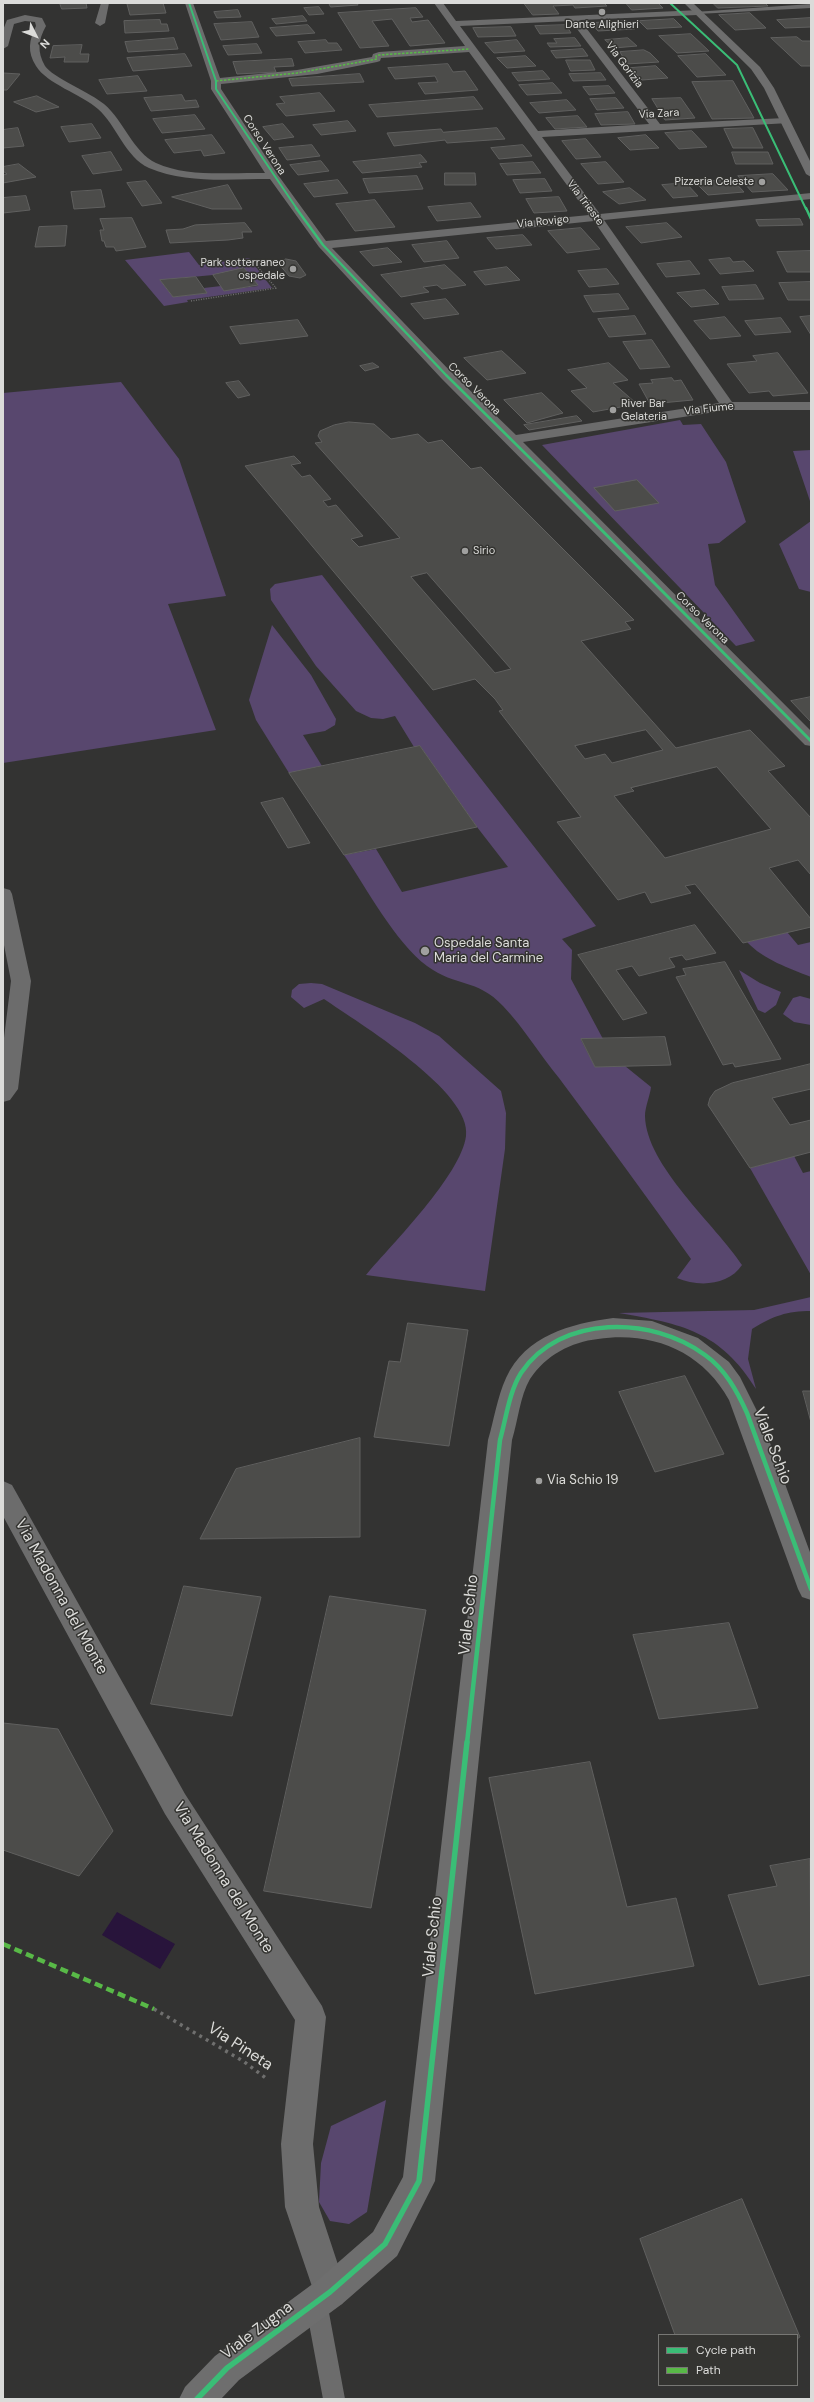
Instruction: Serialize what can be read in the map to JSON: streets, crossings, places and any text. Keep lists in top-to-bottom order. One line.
{"streets":{"street":["Via Gorizia","Via Zara","Corso Verona","Via Trieste","Via Rovigo","Via Fiume","Viale Schio","Via Madonna del Monte","Viale Zugna"],"path":["Via Pineta"]},"crossings":[["Via Gorizia","Via Zara"],["Via Zara","Via Trieste"],["Corso Verona","Via Rovigo"],["Corso Verona","Via Fiume"],["Via Trieste","Via Rovigo"],["Via Trieste","Via Fiume"],["Viale Schio","Via Madonna del Monte"],["Viale Schio","Viale Zugna"],["Via Madonna del Monte","Via Pineta"],["Via Madonna del Monte","Viale Zugna"]],"places":["Dante Alighieri","Pizzeria Celeste","Park sotterraneo ospedale","River Bar Gelateria","Sirio","Ospedale Santa Maria del Carmine","Via Schio 19"],"legend":["Cycle path","Path"],"north":"bottom right"}
